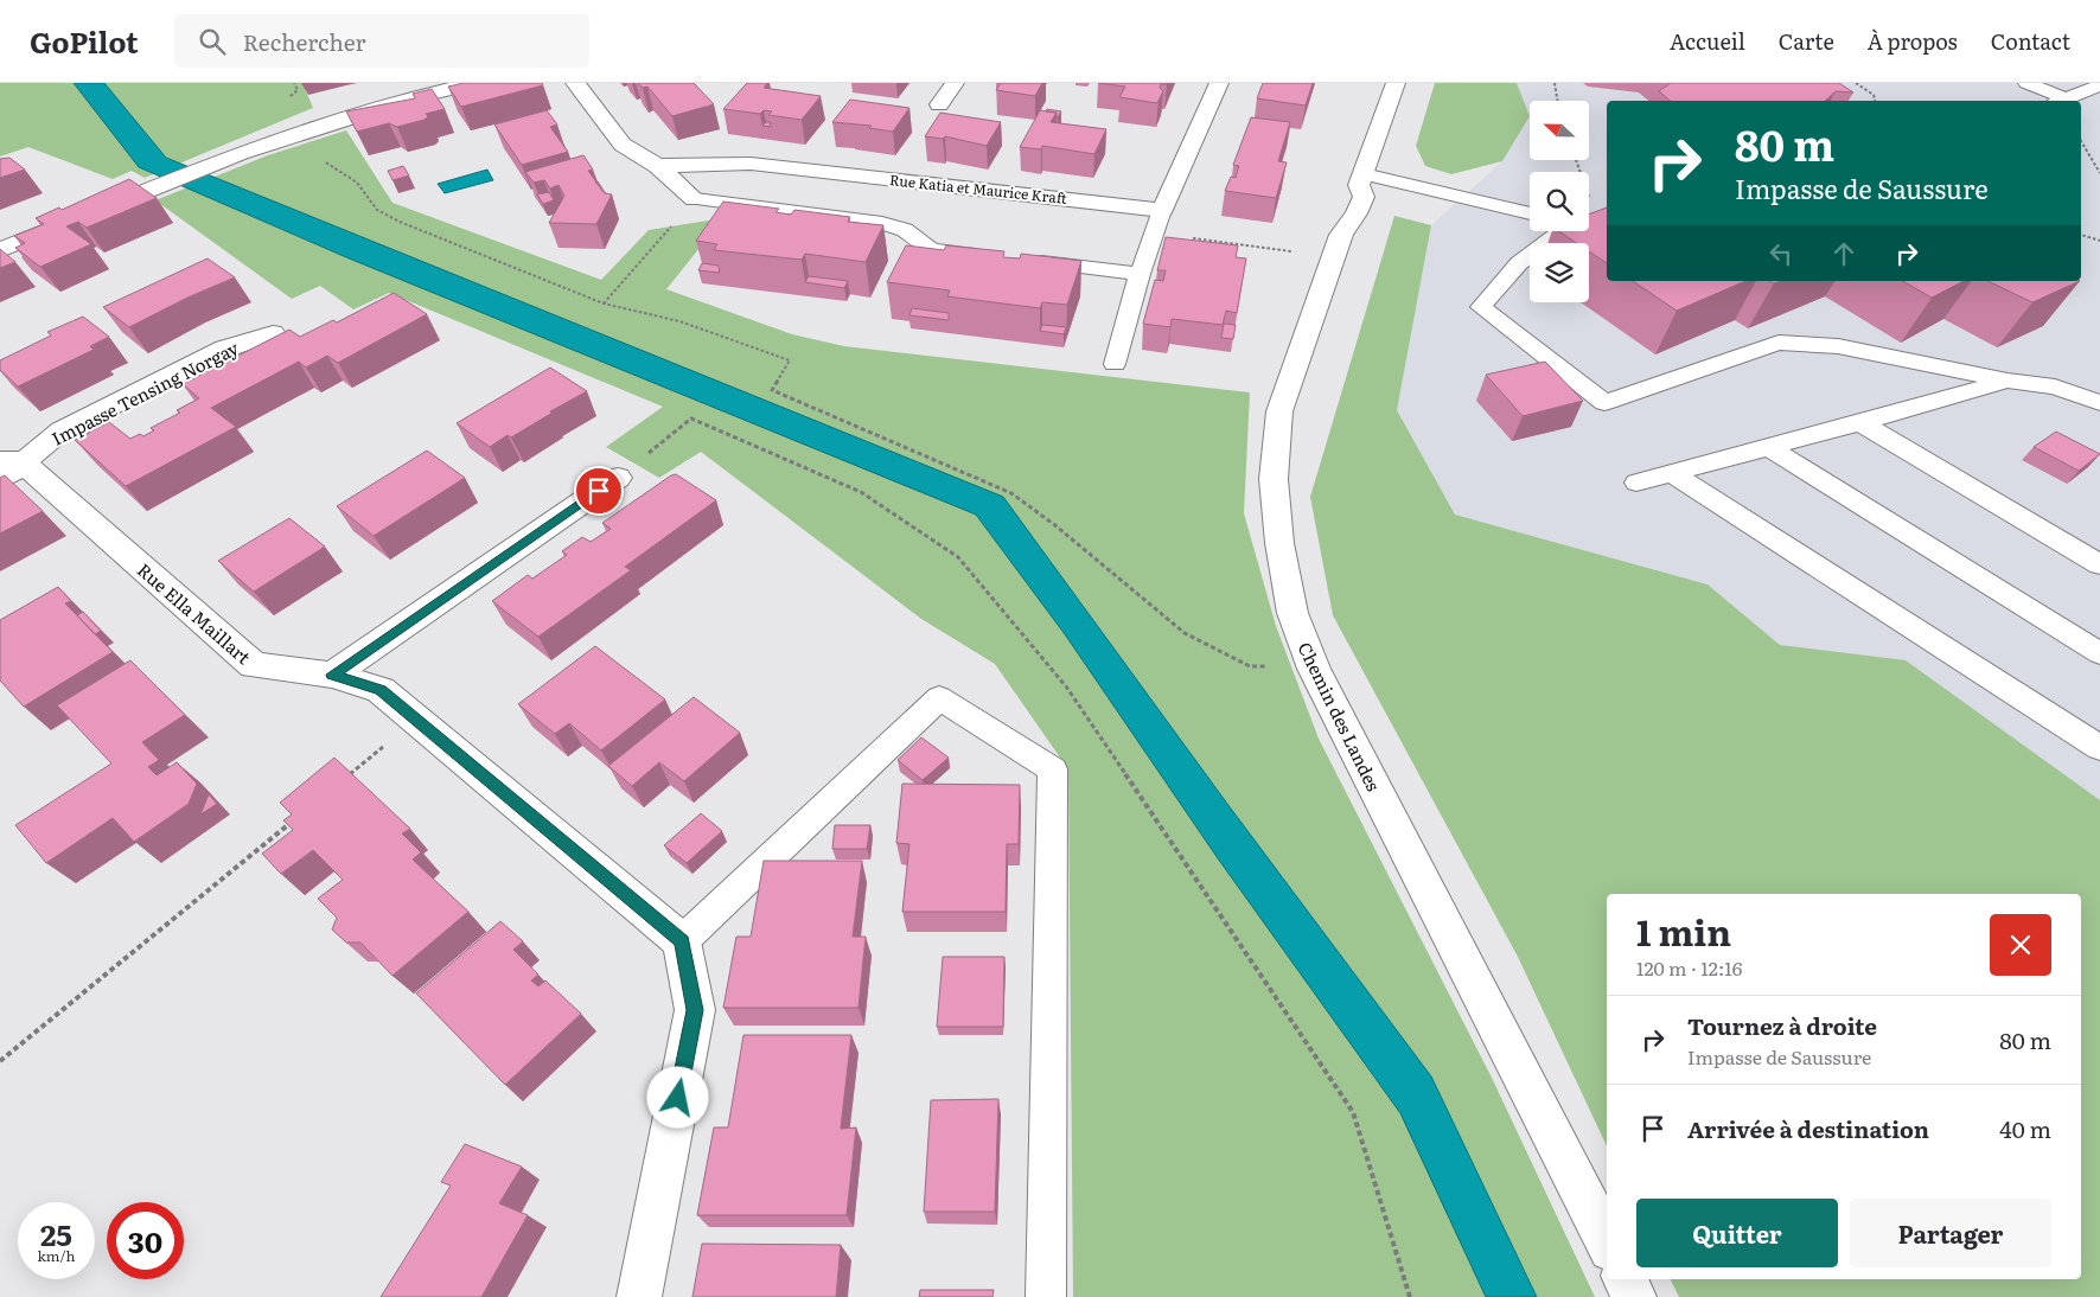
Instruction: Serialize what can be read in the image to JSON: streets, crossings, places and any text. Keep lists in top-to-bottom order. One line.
{"streets":{"street":["Rue Katia et Maurice Kraft","Impasse Tensing Norgay","Rue Ella Maillart","Chemin des Landes"]},"crossings":[["Impasse Tensing Norgay","Rue Ella Maillart"]],"north":"left","page":{"header":"GoPilot","search":"Rechercher","nav":["Accueil","Carte","À propos","Contact"],"turn":["80 m","Impasse de Saussure"],"heading":["1 min","120 m · 12:16"],"list":[{"name":"Tournez à droite","note":"Impasse de Saussure","value":"80 m"},{"name":"Arrivée à destination","value":"40 m"}],"buttons":["Quitter","Partager"],"speed":"25 km/h","limit":"30"}}
